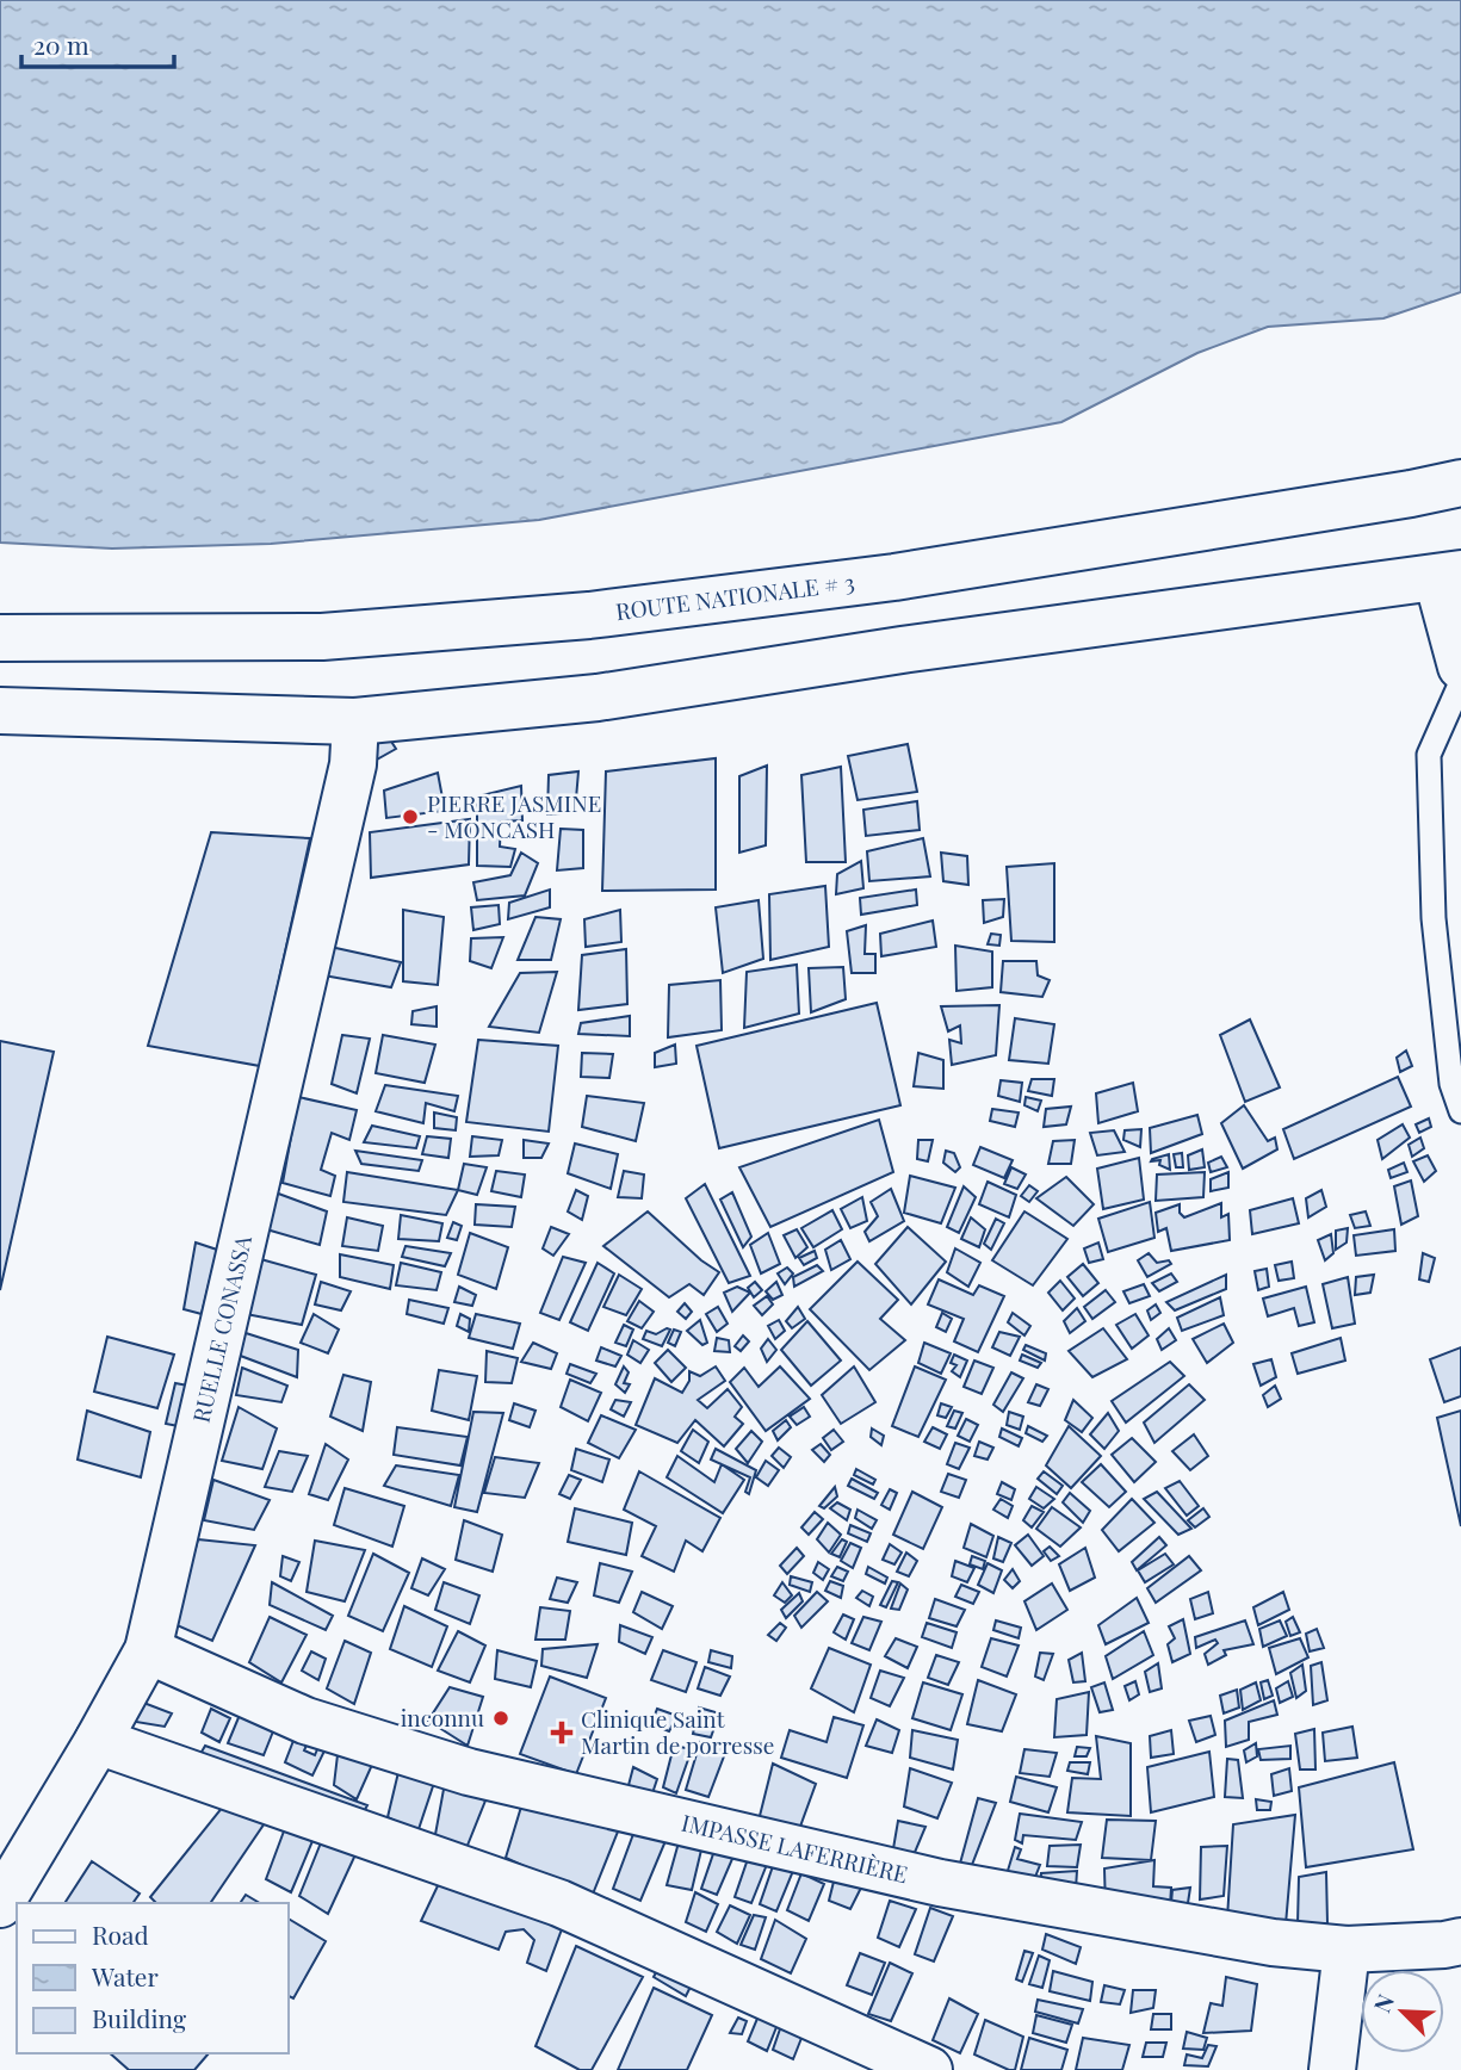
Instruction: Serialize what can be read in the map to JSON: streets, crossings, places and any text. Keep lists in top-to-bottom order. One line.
{"streets":{"street":["ROUTE NATIONALE # 3","RUELLE CONASSA","IMPASSE LAFERRIÈRE"]},"crossings":[["RUELLE CONASSA","IMPASSE LAFERRIÈRE"]],"places":{"other":["PIERRE JASMINE - MONCASH","inconnu"],"health":["Clinique Saint Martin de porresse"]},"legend":["Road","Water","Building"],"scale_bar":"20 m","north":"top left"}
